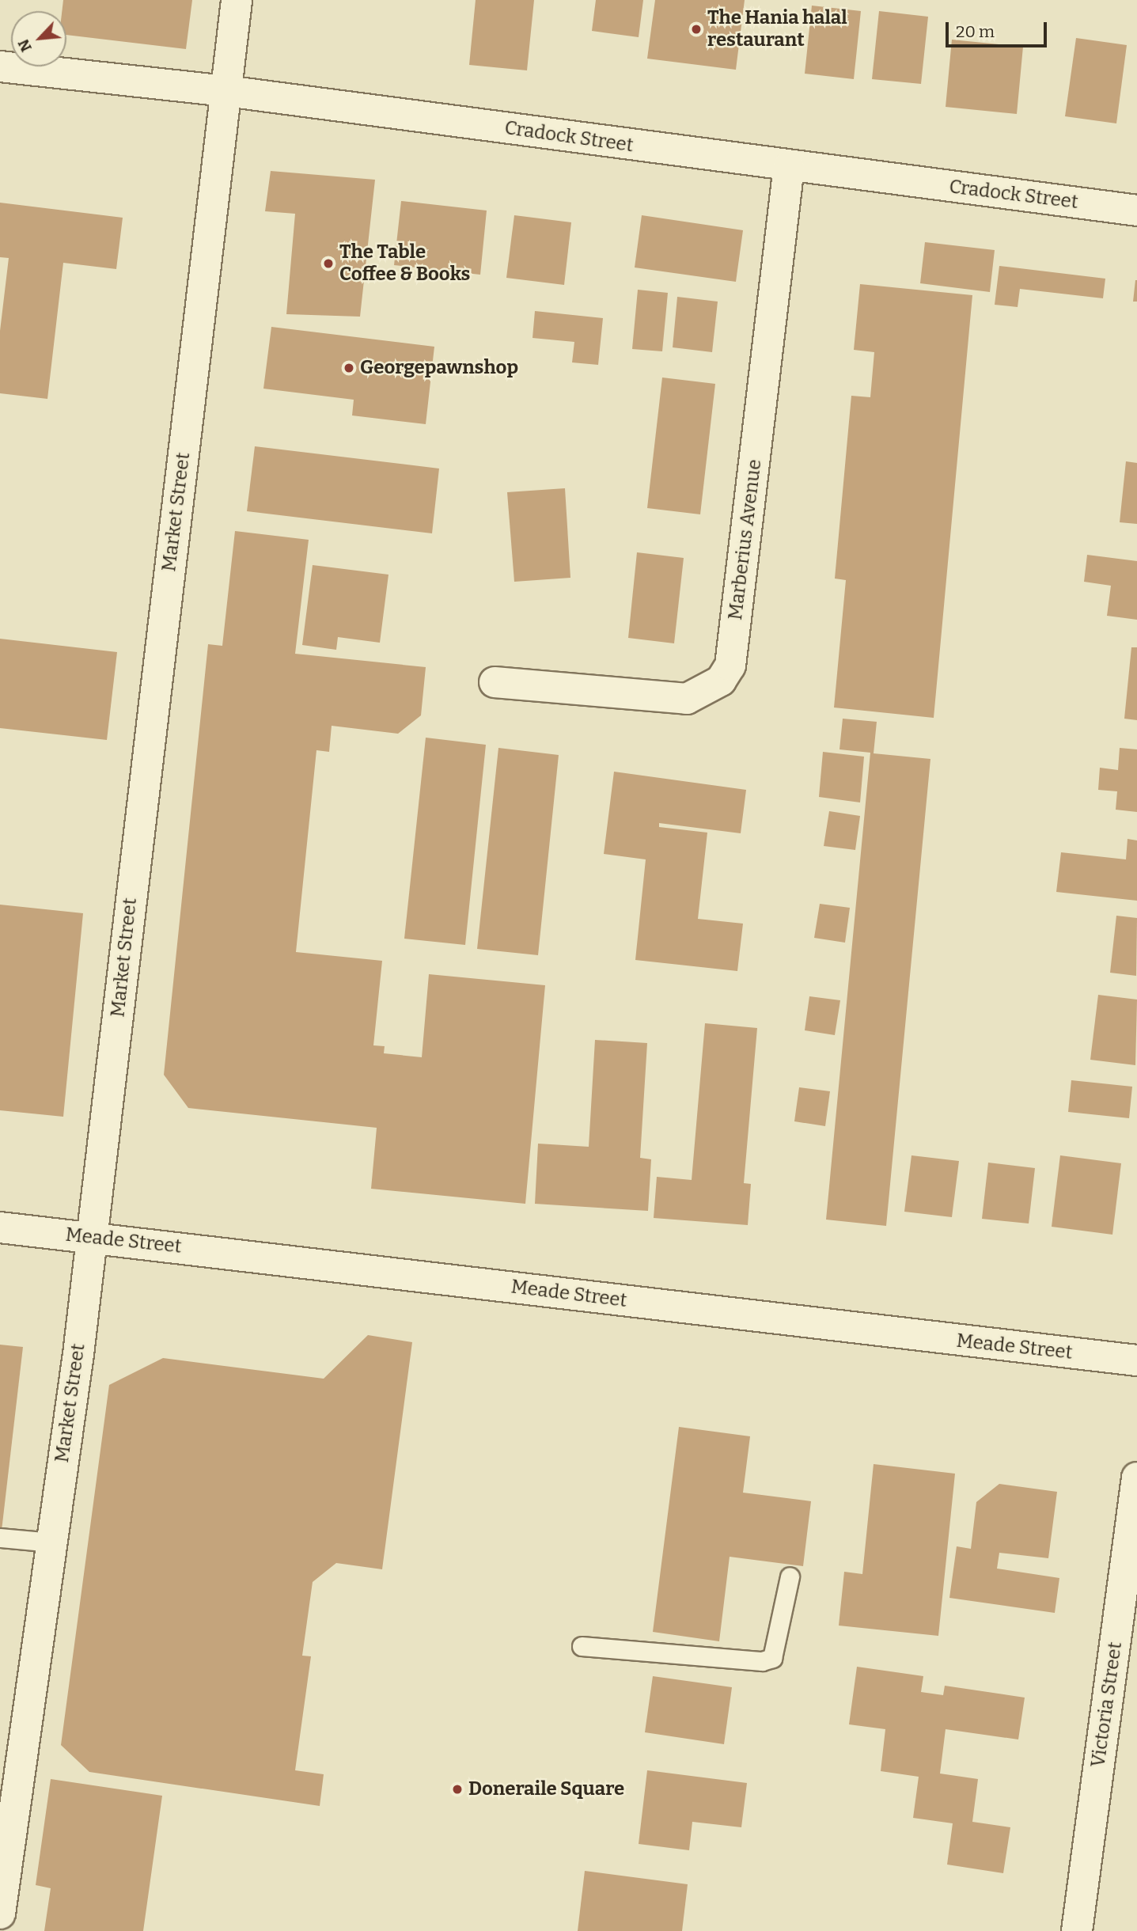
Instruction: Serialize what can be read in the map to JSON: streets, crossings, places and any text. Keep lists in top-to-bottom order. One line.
{"streets":{"street":["Cradock Street","Market Street","Marberius Avenue","Meade Street","Victoria Street"]},"crossings":[["Cradock Street","Market Street"],["Cradock Street","Marberius Avenue"],["Market Street","Meade Street"]],"places":["The Hania halal restaurant","The Table Coffee & Books","Georgepawnshop","Doneraile Square"],"scale_bar":"20 m","north":"bottom left"}
